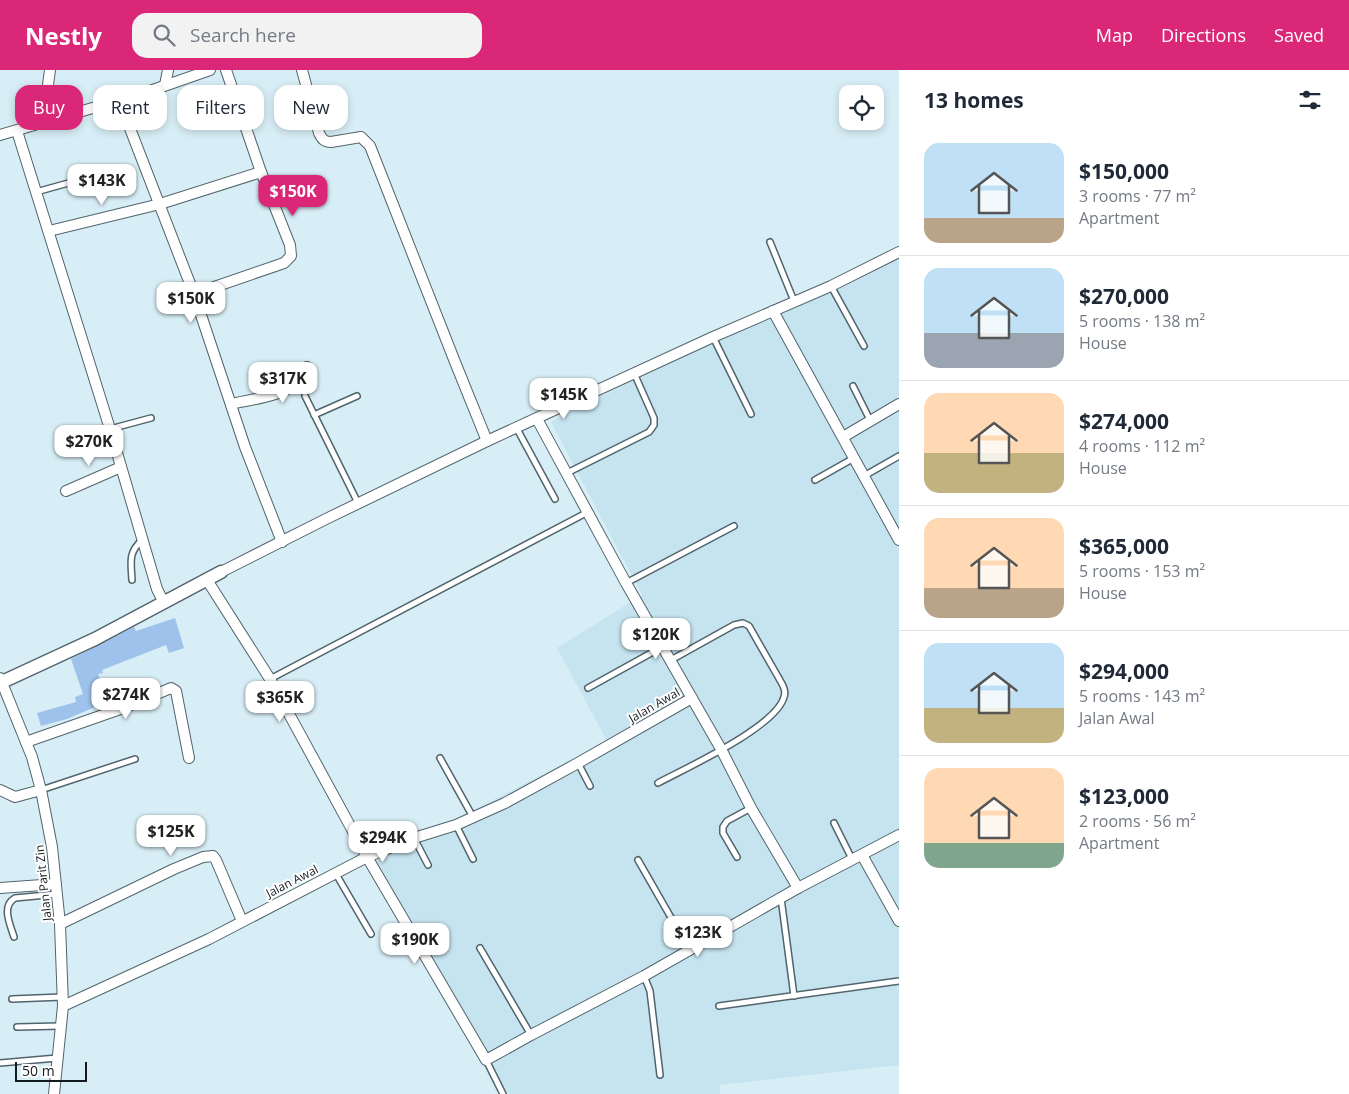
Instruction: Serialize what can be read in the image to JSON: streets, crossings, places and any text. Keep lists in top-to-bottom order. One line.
{"streets":{"street":["Jalan Awal","Jalan Parit Zin"]},"crossings":[["Jalan Awal","Jalan Parit Zin"]],"scale_bar":"50 m","page":{"header":"Nestly","search":"Search here","nav":["Map","Directions","Saved"],"heading":"13 homes","chip":["Buy","Rent","Filters","New"],"list":[{"name":"$150,000","note":"3 rooms · 77 m² · Apartment"},{"name":"$270,000","note":"5 rooms · 138 m² · House"},{"name":"$274,000","note":"4 rooms · 112 m² · House"},{"name":"$365,000","note":"5 rooms · 153 m² · House"},{"name":"$294,000","note":"5 rooms · 143 m² · Jalan Awal"},{"name":"$123,000","note":"2 rooms · 56 m² · Apartment"}],"price":["$143K","$150K","$150K","$317K","$145K","$270K","$120K","$274K","$365K","$125K","$294K","$123K","$190K"],"scale":"50 m"}}
